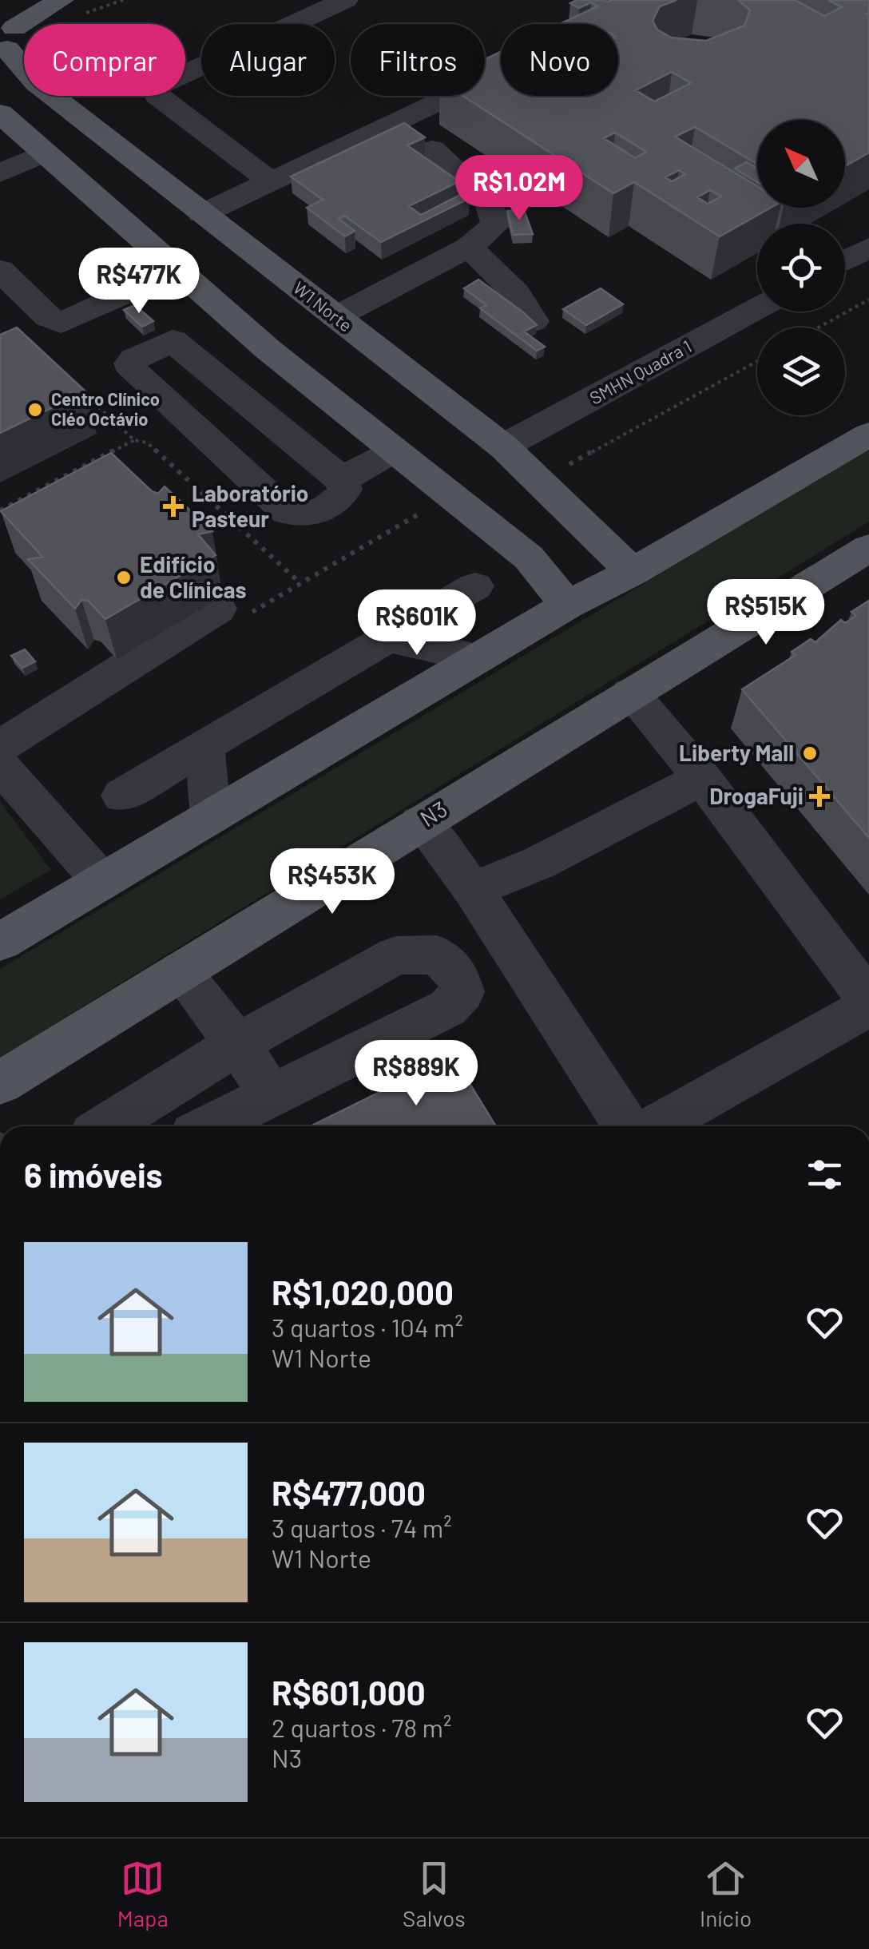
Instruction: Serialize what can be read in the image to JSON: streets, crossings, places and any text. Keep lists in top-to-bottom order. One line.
{"streets":{"main road":["W1 Norte","N3"],"lane":["SMHN Quadra 1"]},"crossings":[["W1 Norte","SMHN Quadra 1"]],"places":{"other":["Centro Clínico Cléo Octávio","Edifício de Clínicas","Liberty Mall"],"health":["Laboratório Pasteur","DrogaFuji"]},"north":"top left","page":{"chip":["Comprar","Alugar","Filtros","Novo"],"price":["R$1.02M","R$477K","R$515K","R$601K","R$453K","R$889K"],"heading":"6 imóveis","list":[{"name":"R$1,020,000","note":"3 quartos · 104 m² · W1 Norte"},{"name":"R$477,000","note":"3 quartos · 74 m² · W1 Norte"},{"name":"R$601,000","note":"2 quartos · 78 m² · N3"}],"tabs":["Mapa","Salvos","Início"]}}
